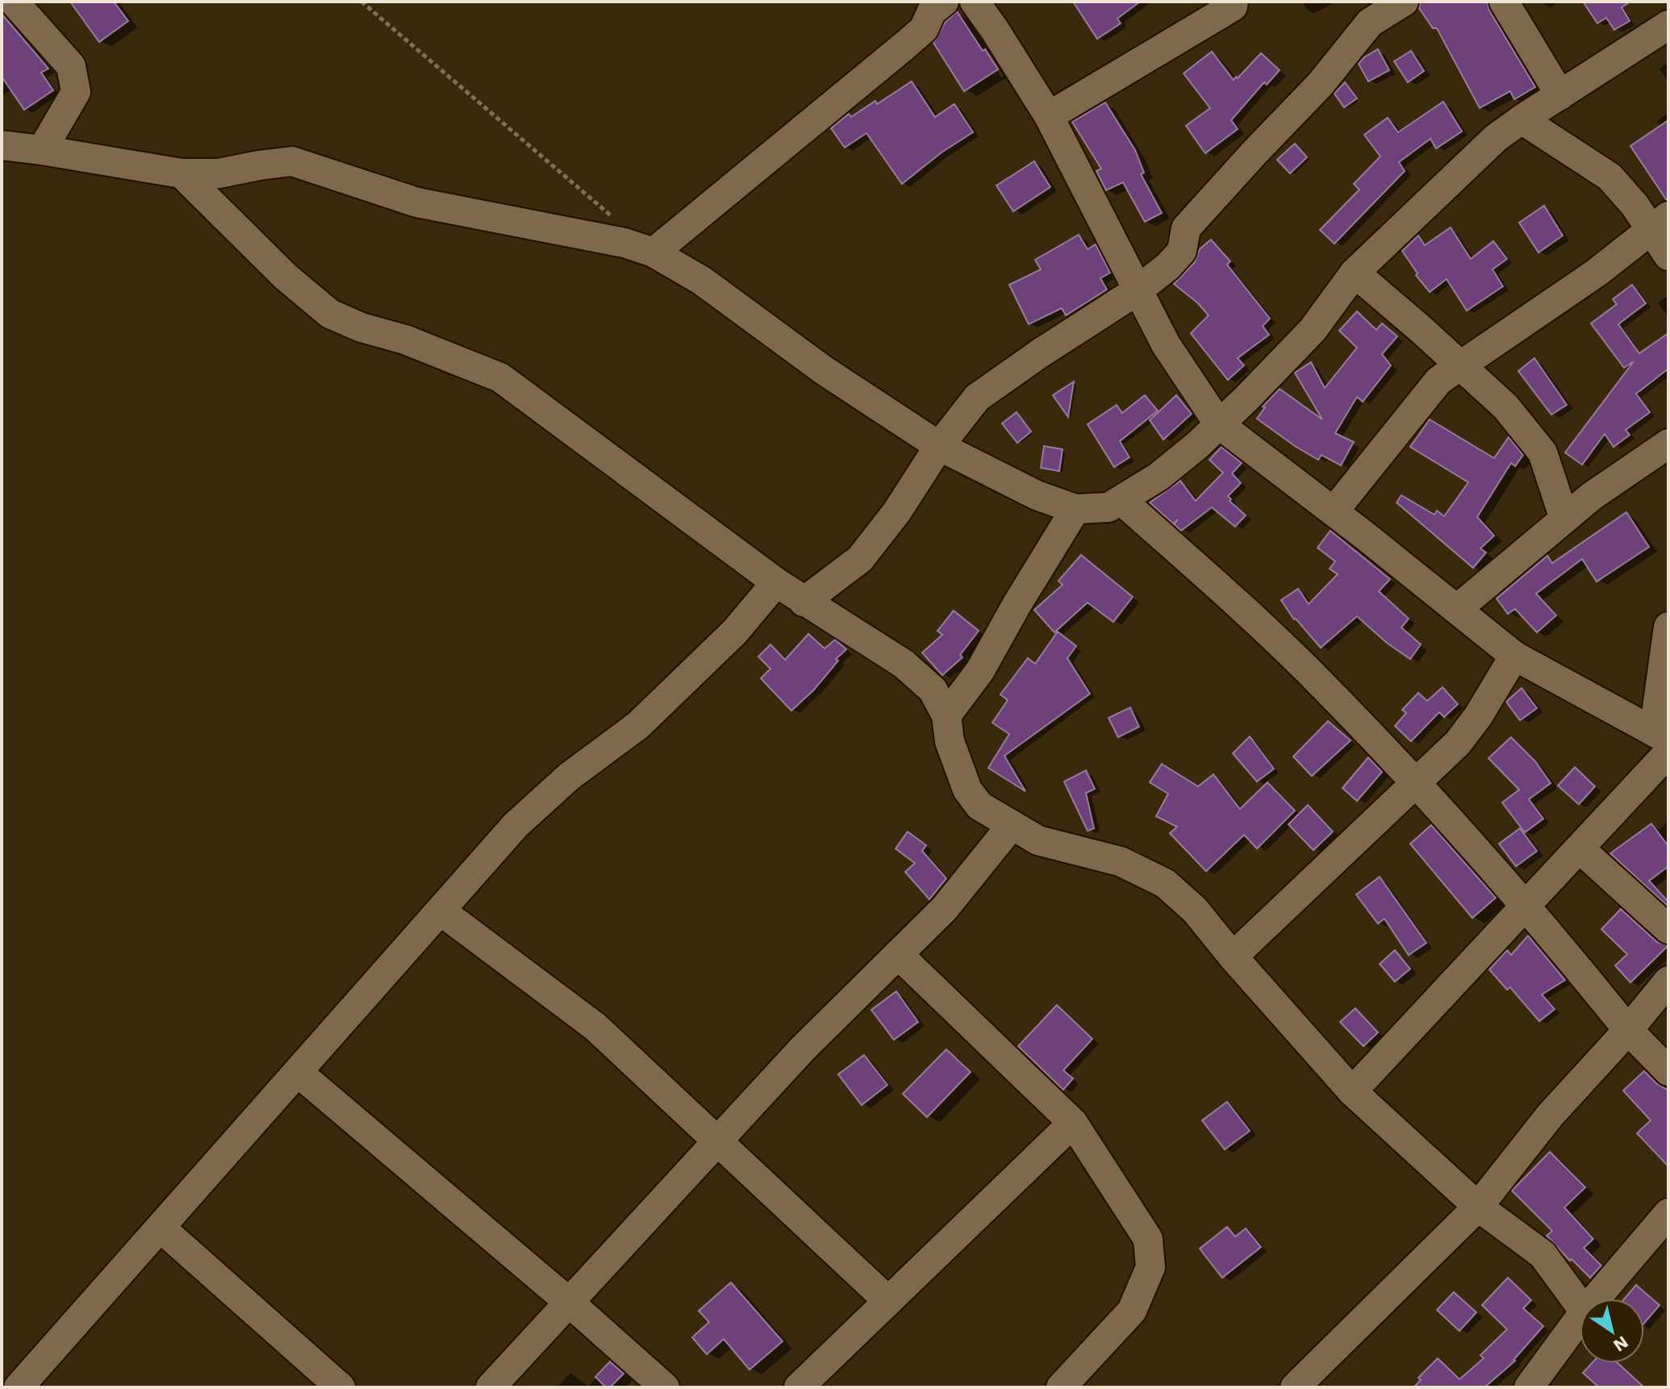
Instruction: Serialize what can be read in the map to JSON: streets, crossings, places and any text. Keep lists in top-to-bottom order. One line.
{"north":"bottom right"}
